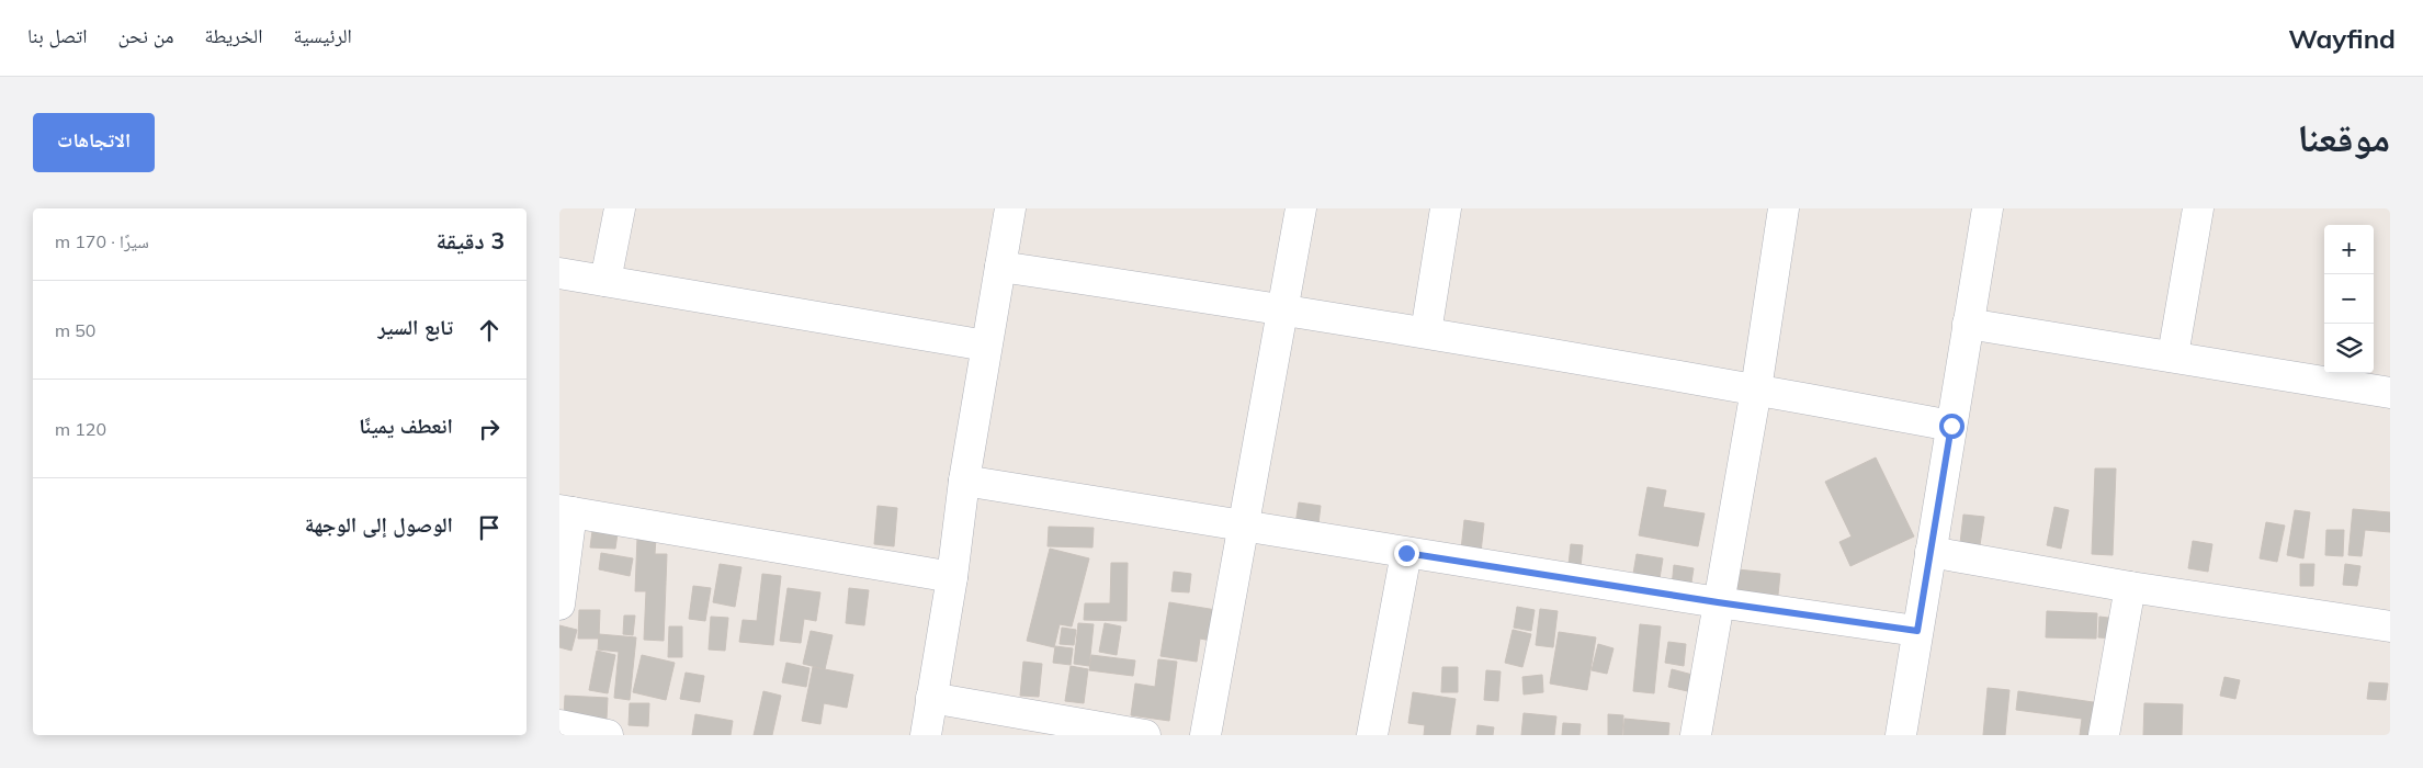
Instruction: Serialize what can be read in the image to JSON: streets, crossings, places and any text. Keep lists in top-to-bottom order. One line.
{"page":{"header":"Wayfind","nav":["الرئيسية","الخريطة","من نحن","اتصل بنا"],"title":"موقعنا","buttons":"الاتجاهات","heading":["3 دقيقة","سيرًا · 170 m"],"map_buttons":["+","−"],"list":[["تابع السير","50 m"],["انعطف يمينًا","120 m"],"الوصول إلى الوجهة"]}}
